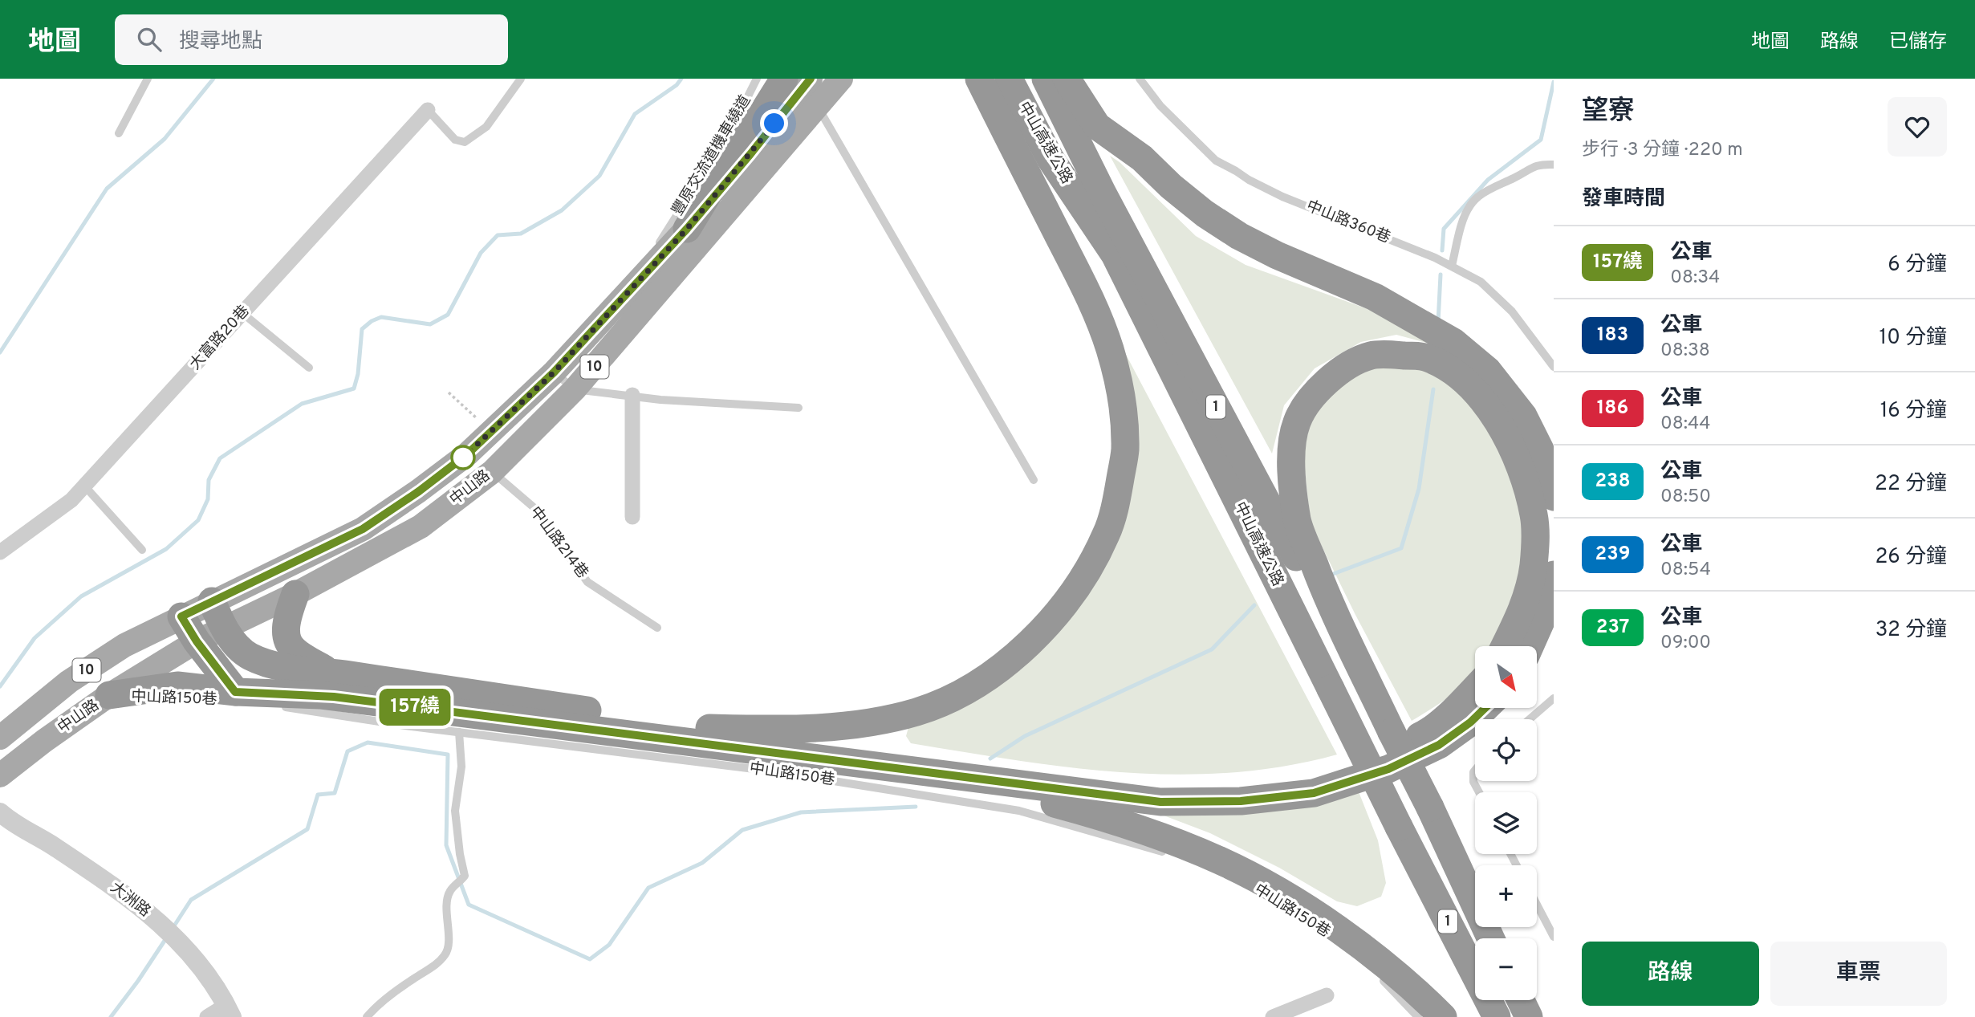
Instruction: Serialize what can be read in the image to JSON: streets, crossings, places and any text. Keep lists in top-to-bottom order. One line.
{"streets":{"highway":["中山高速公路","1"],"main road":["10","中山路"],"street":["大富路20巷","大洲路"],"lane":["豐原交流道機車繞道","中山路360巷","中山路214巷","中山路150巷"]},"crossings":[["豐原交流道機車繞道","中山路"],["中山路","中山路214巷"],["中山路","中山路150巷"]],"lines":["bus line 157繞"],"north":"bottom right","page":{"header":"地圖","search":"搜尋地點","nav":["地圖","路線","已儲存"],"on_map":"157繞","heading":[["望寮","步行 · 3 分鐘 · 220 m"],"發車時間"],"list":[{"mark":"157繞","name":"公車","note":"08:34","value":"6 分鐘"},{"mark":"183","name":"公車","note":"08:38","value":"10 分鐘"},{"mark":"186","name":"公車","note":"08:44","value":"16 分鐘"},{"mark":"238","name":"公車","note":"08:50","value":"22 分鐘"},{"mark":"239","name":"公車","note":"08:54","value":"26 分鐘"},{"mark":"237","name":"公車","note":"09:00","value":"32 分鐘"}],"map_buttons":["+","−"],"buttons":["路線","車票"]}}
